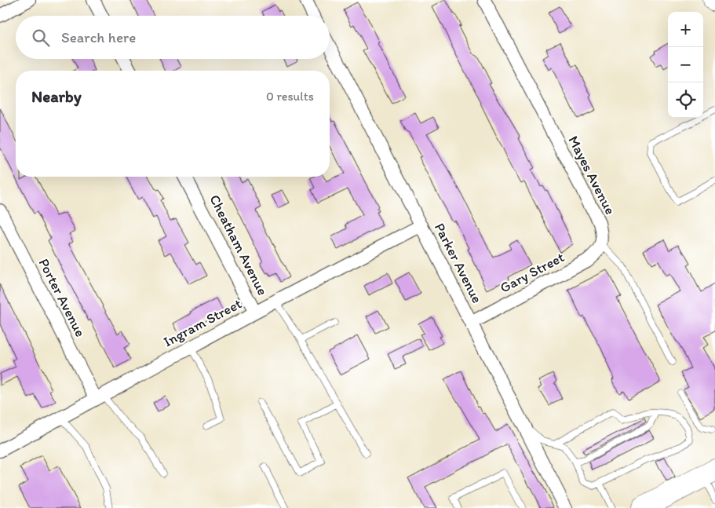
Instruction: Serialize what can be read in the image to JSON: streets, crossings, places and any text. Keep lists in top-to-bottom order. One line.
{"streets":{"street":["Mayes Avenue","Cheatham Avenue","Parker Avenue","Gary Street","Porter Avenue","Ingram Street"]},"crossings":[["Mayes Avenue","Gary Street"],["Cheatham Avenue","Ingram Street"],["Parker Avenue","Gary Street"],["Parker Avenue","Ingram Street"],["Porter Avenue","Ingram Street"]],"page":{"map_buttons":["+","−"],"search":"Search here","heading":["Nearby","0 results"]}}
